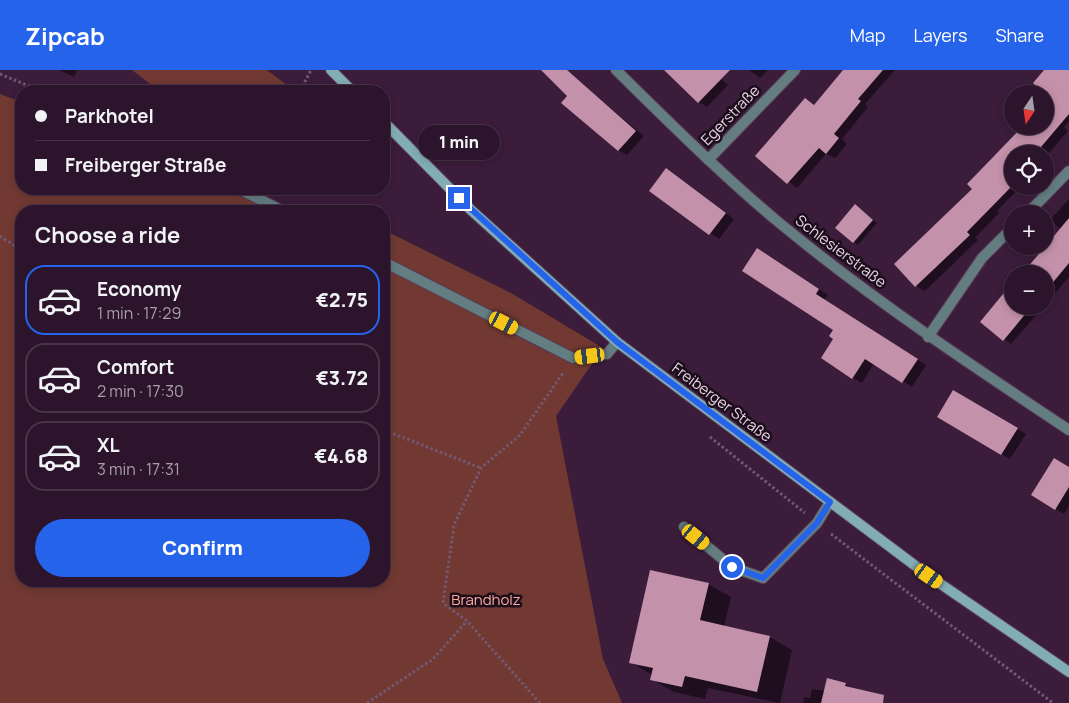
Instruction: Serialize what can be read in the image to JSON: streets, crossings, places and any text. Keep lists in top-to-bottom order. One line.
{"streets":{"main road":["Freiberger Straße"],"street":["Egerstraße","Schlesierstraße"]},"crossings":[["Egerstraße","Schlesierstraße"]],"parks":["Brandholz"],"north":"bottom","page":{"header":"Zipcab","nav":["Map","Layers","Share"],"map_buttons":["+","−"],"banner":["Parkhotel","Freiberger Straße"],"bubble":"1 min","heading":"Choose a ride","list":[{"name":"Economy","note":"1 min · 17:29","value":"€2.75"},{"name":"Comfort","note":"2 min · 17:30","value":"€3.72"},{"name":"XL","note":"3 min · 17:31","value":"€4.68"}],"buttons":"Confirm"}}
